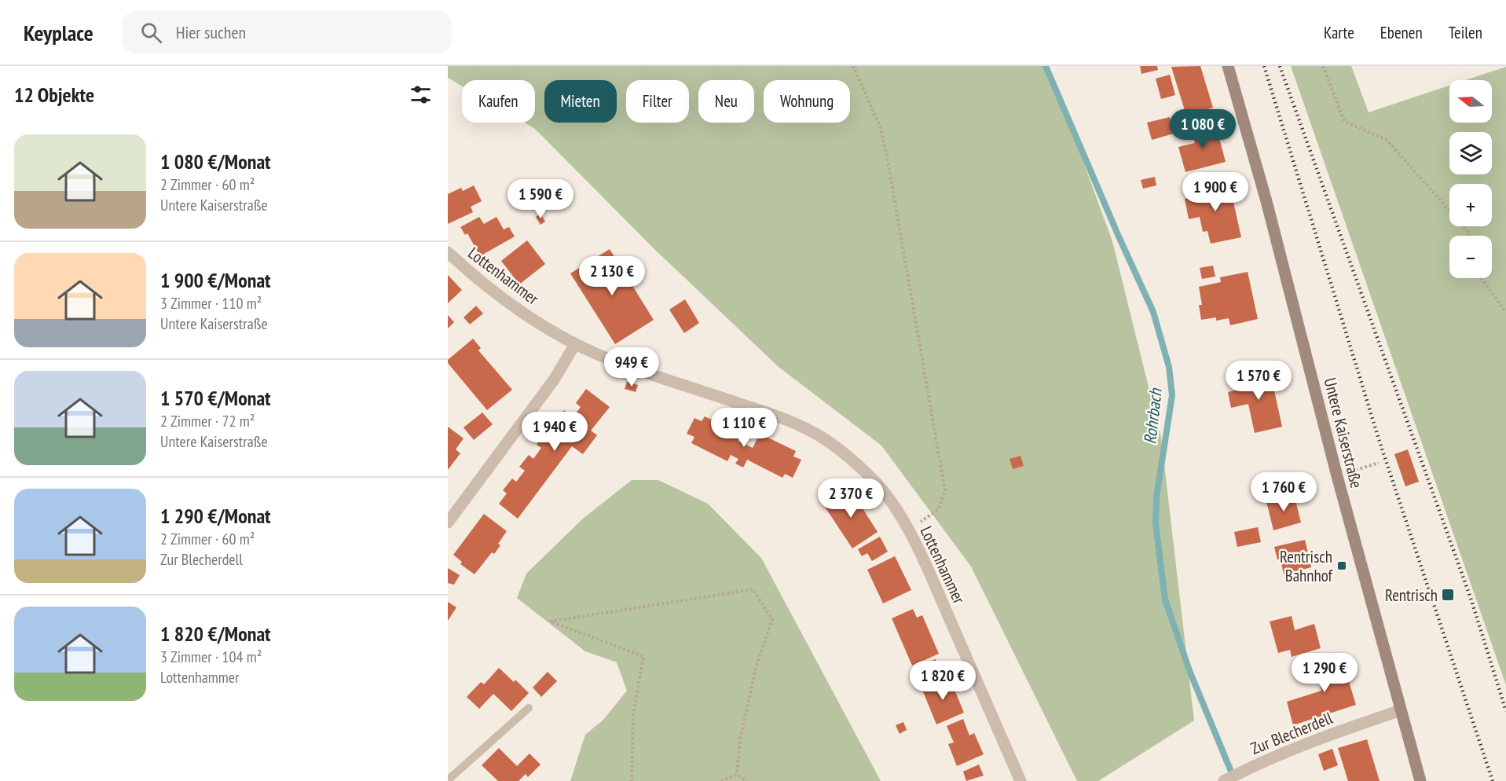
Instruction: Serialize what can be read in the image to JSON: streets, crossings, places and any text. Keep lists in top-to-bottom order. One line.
{"streets":{"main road":["Untere Kaiserstraße"],"street":["Lottenhammer","Zur Blecherdell"]},"crossings":[["Untere Kaiserstraße","Zur Blecherdell"]],"water":["Rohrbach"],"places":{"transit":["Rentrisch Bahnhof","Rentrisch"]},"north":"left","page":{"header":"Keyplace","search":"Hier suchen","nav":["Karte","Ebenen","Teilen"],"heading":"12 Objekte","map_buttons":["+","−"],"chip":["Kaufen","Mieten","Filter","Neu","Wohnung"],"price":["1 080 €","1 900 €","1 590 €","2 130 €","949 €","1 570 €","1 110 €","1 940 €","1 760 €","2 370 €","1 290 €","1 820 €"],"list":[{"name":"1 080 €/Monat","note":"2 Zimmer · 60 m² · Untere Kaiserstraße"},{"name":"1 900 €/Monat","note":"3 Zimmer · 110 m² · Untere Kaiserstraße"},{"name":"1 570 €/Monat","note":"2 Zimmer · 72 m² · Untere Kaiserstraße"},{"name":"1 290 €/Monat","note":"2 Zimmer · 60 m² · Zur Blecherdell"},{"name":"1 820 €/Monat","note":"3 Zimmer · 104 m² · Lottenhammer"}]}}
